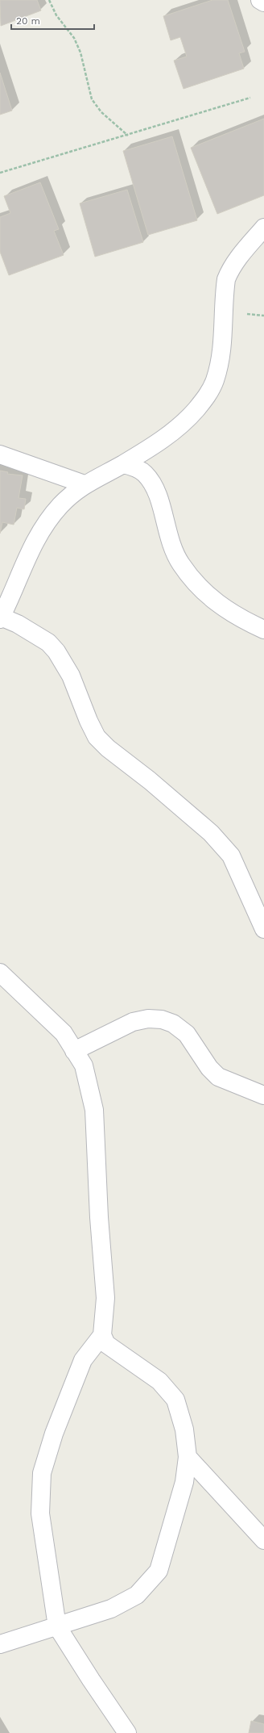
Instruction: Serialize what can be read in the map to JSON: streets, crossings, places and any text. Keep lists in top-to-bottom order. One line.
{"scale_bar":"20 m"}
